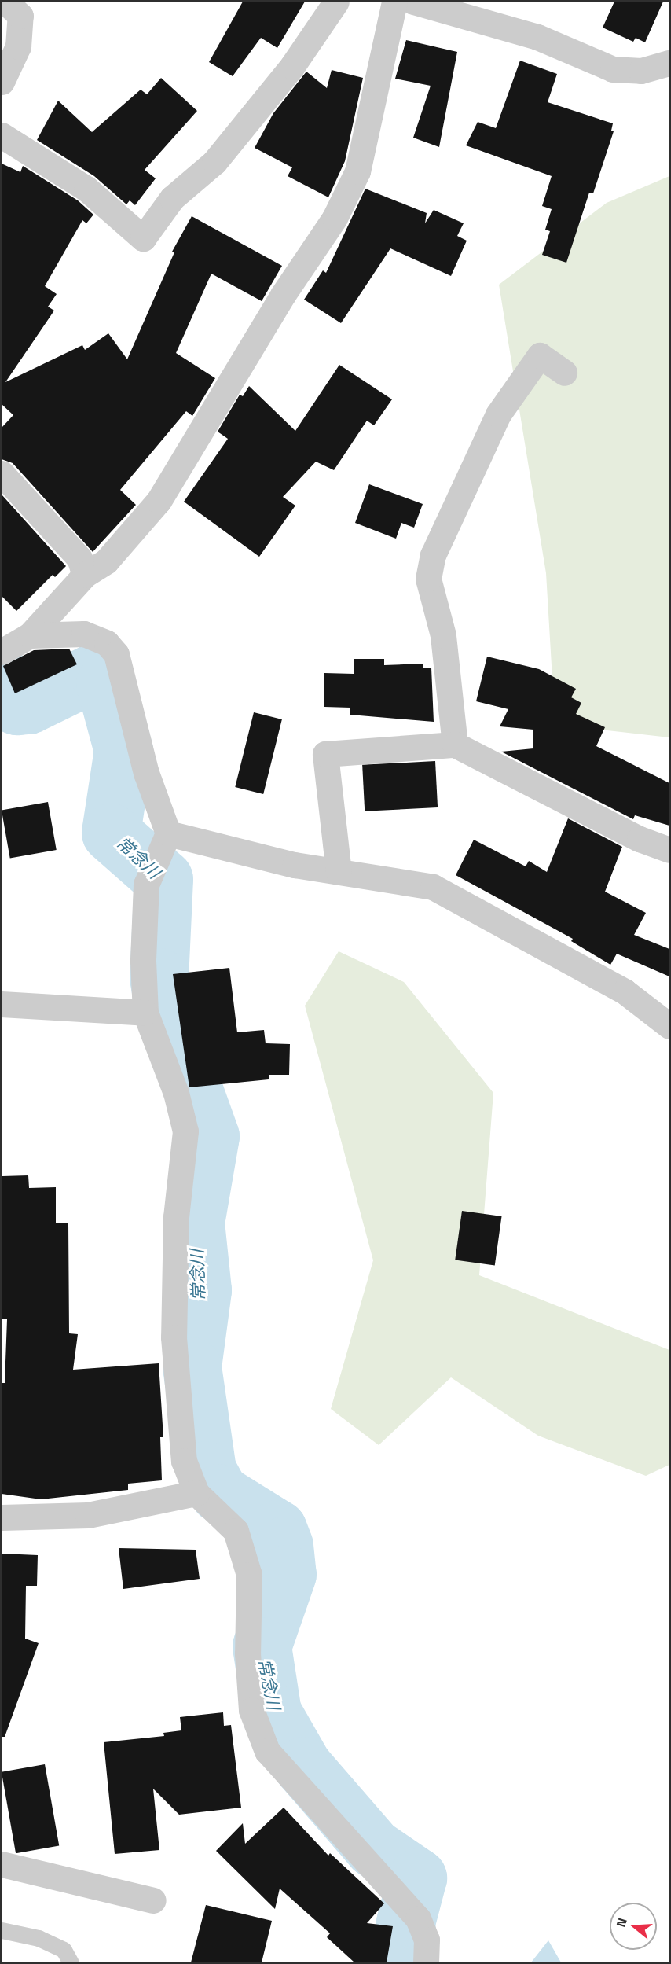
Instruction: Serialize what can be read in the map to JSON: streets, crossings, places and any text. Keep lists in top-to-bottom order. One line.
{"water":["常念川"],"north":"left"}
